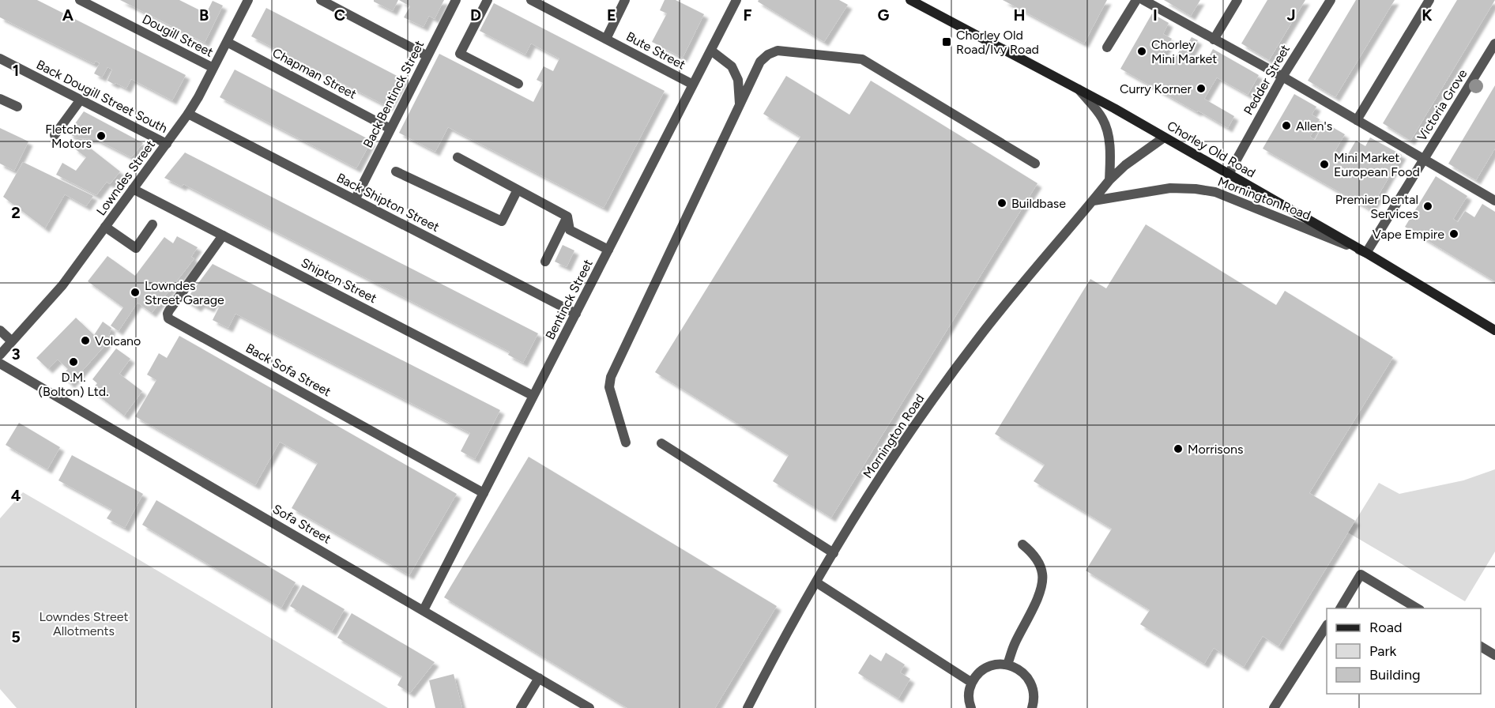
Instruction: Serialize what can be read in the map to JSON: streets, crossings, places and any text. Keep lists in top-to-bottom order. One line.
{"streets":{"main road":["Chorley Old Road"],"street":["Dougill Street","Bute Street","Chapman Street","Pedder Street","Back Bentinck Street","Back Dougill Street South","Victoria Grove","Lowndes Street","Mornington Road","Back Shipton Street","Shipton Street","Bentinck Street","Back Sofa Street","Sofa Street"]},"crossings":[["Dougill Street","Lowndes Street"],["Bute Street","Bentinck Street"],["Chapman Street","Back Bentinck Street"],["Chapman Street","Lowndes Street"],["Pedder Street","Chorley Old Road"],["Back Bentinck Street","Back Shipton Street"],["Back Dougill Street South","Lowndes Street"],["Victoria Grove","Chorley Old Road"],["Victoria Grove","Mornington Road"],["Chorley Old Road","Mornington Road"],["Lowndes Street","Back Shipton Street"],["Lowndes Street","Shipton Street"],["Back Shipton Street","Bentinck Street"],["Shipton Street","Bentinck Street"],["Shipton Street","Back Sofa Street"],["Bentinck Street","Back Sofa Street"],["Bentinck Street","Sofa Street"]],"parks":["Lowndes Street Allotments"],"places":{"transit":["Chorley Old Road/Ivy Road"],"other":["Chorley Mini Market","Curry Korner","Allen's","Fletcher Motors","Mini Market European Food","Buildbase","Premier Dental Services","Vape Empire","Lowndes Street Garage","Volcano","D.M. (Bolton) Ltd.","Morrisons"]},"legend":["Road","Park","Building"],"grid":{"columns":["A","B","C","D","E","F","G","H","I","J","K"],"rows":["1","2","3","4","5"]}}
